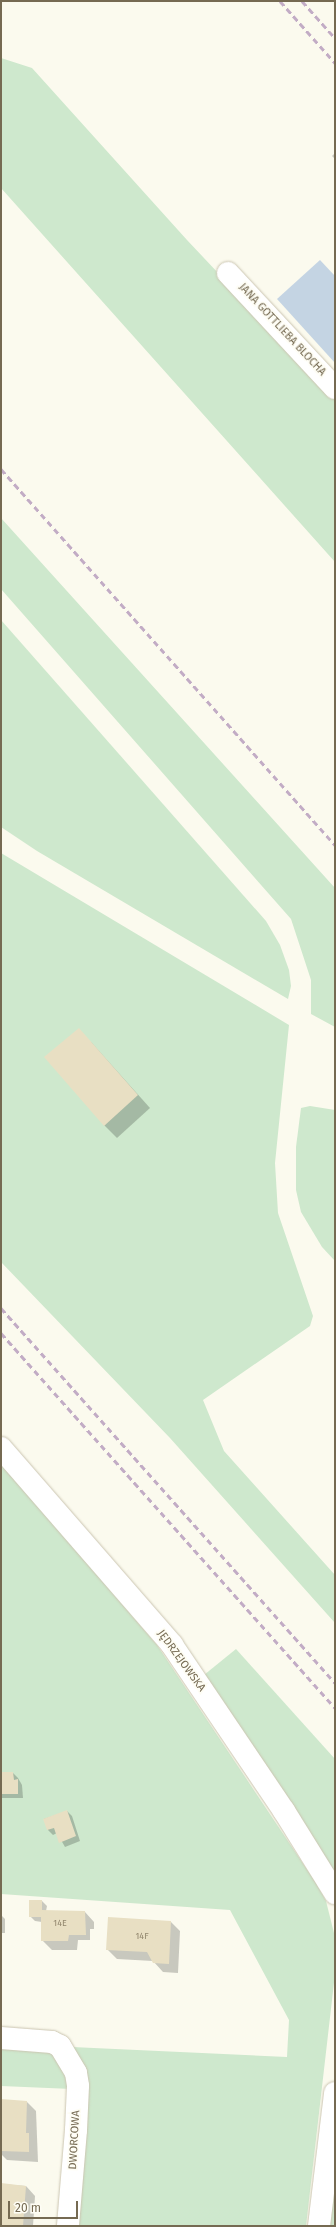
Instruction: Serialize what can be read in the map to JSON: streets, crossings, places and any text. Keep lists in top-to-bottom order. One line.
{"streets":{"street":["JANA GOTTLIEBA BLOCHA","JĘDRZEJOWSKA","DWORCOWA"]},"house_numbers":["14E","14F"],"scale_bar":"20 m"}
